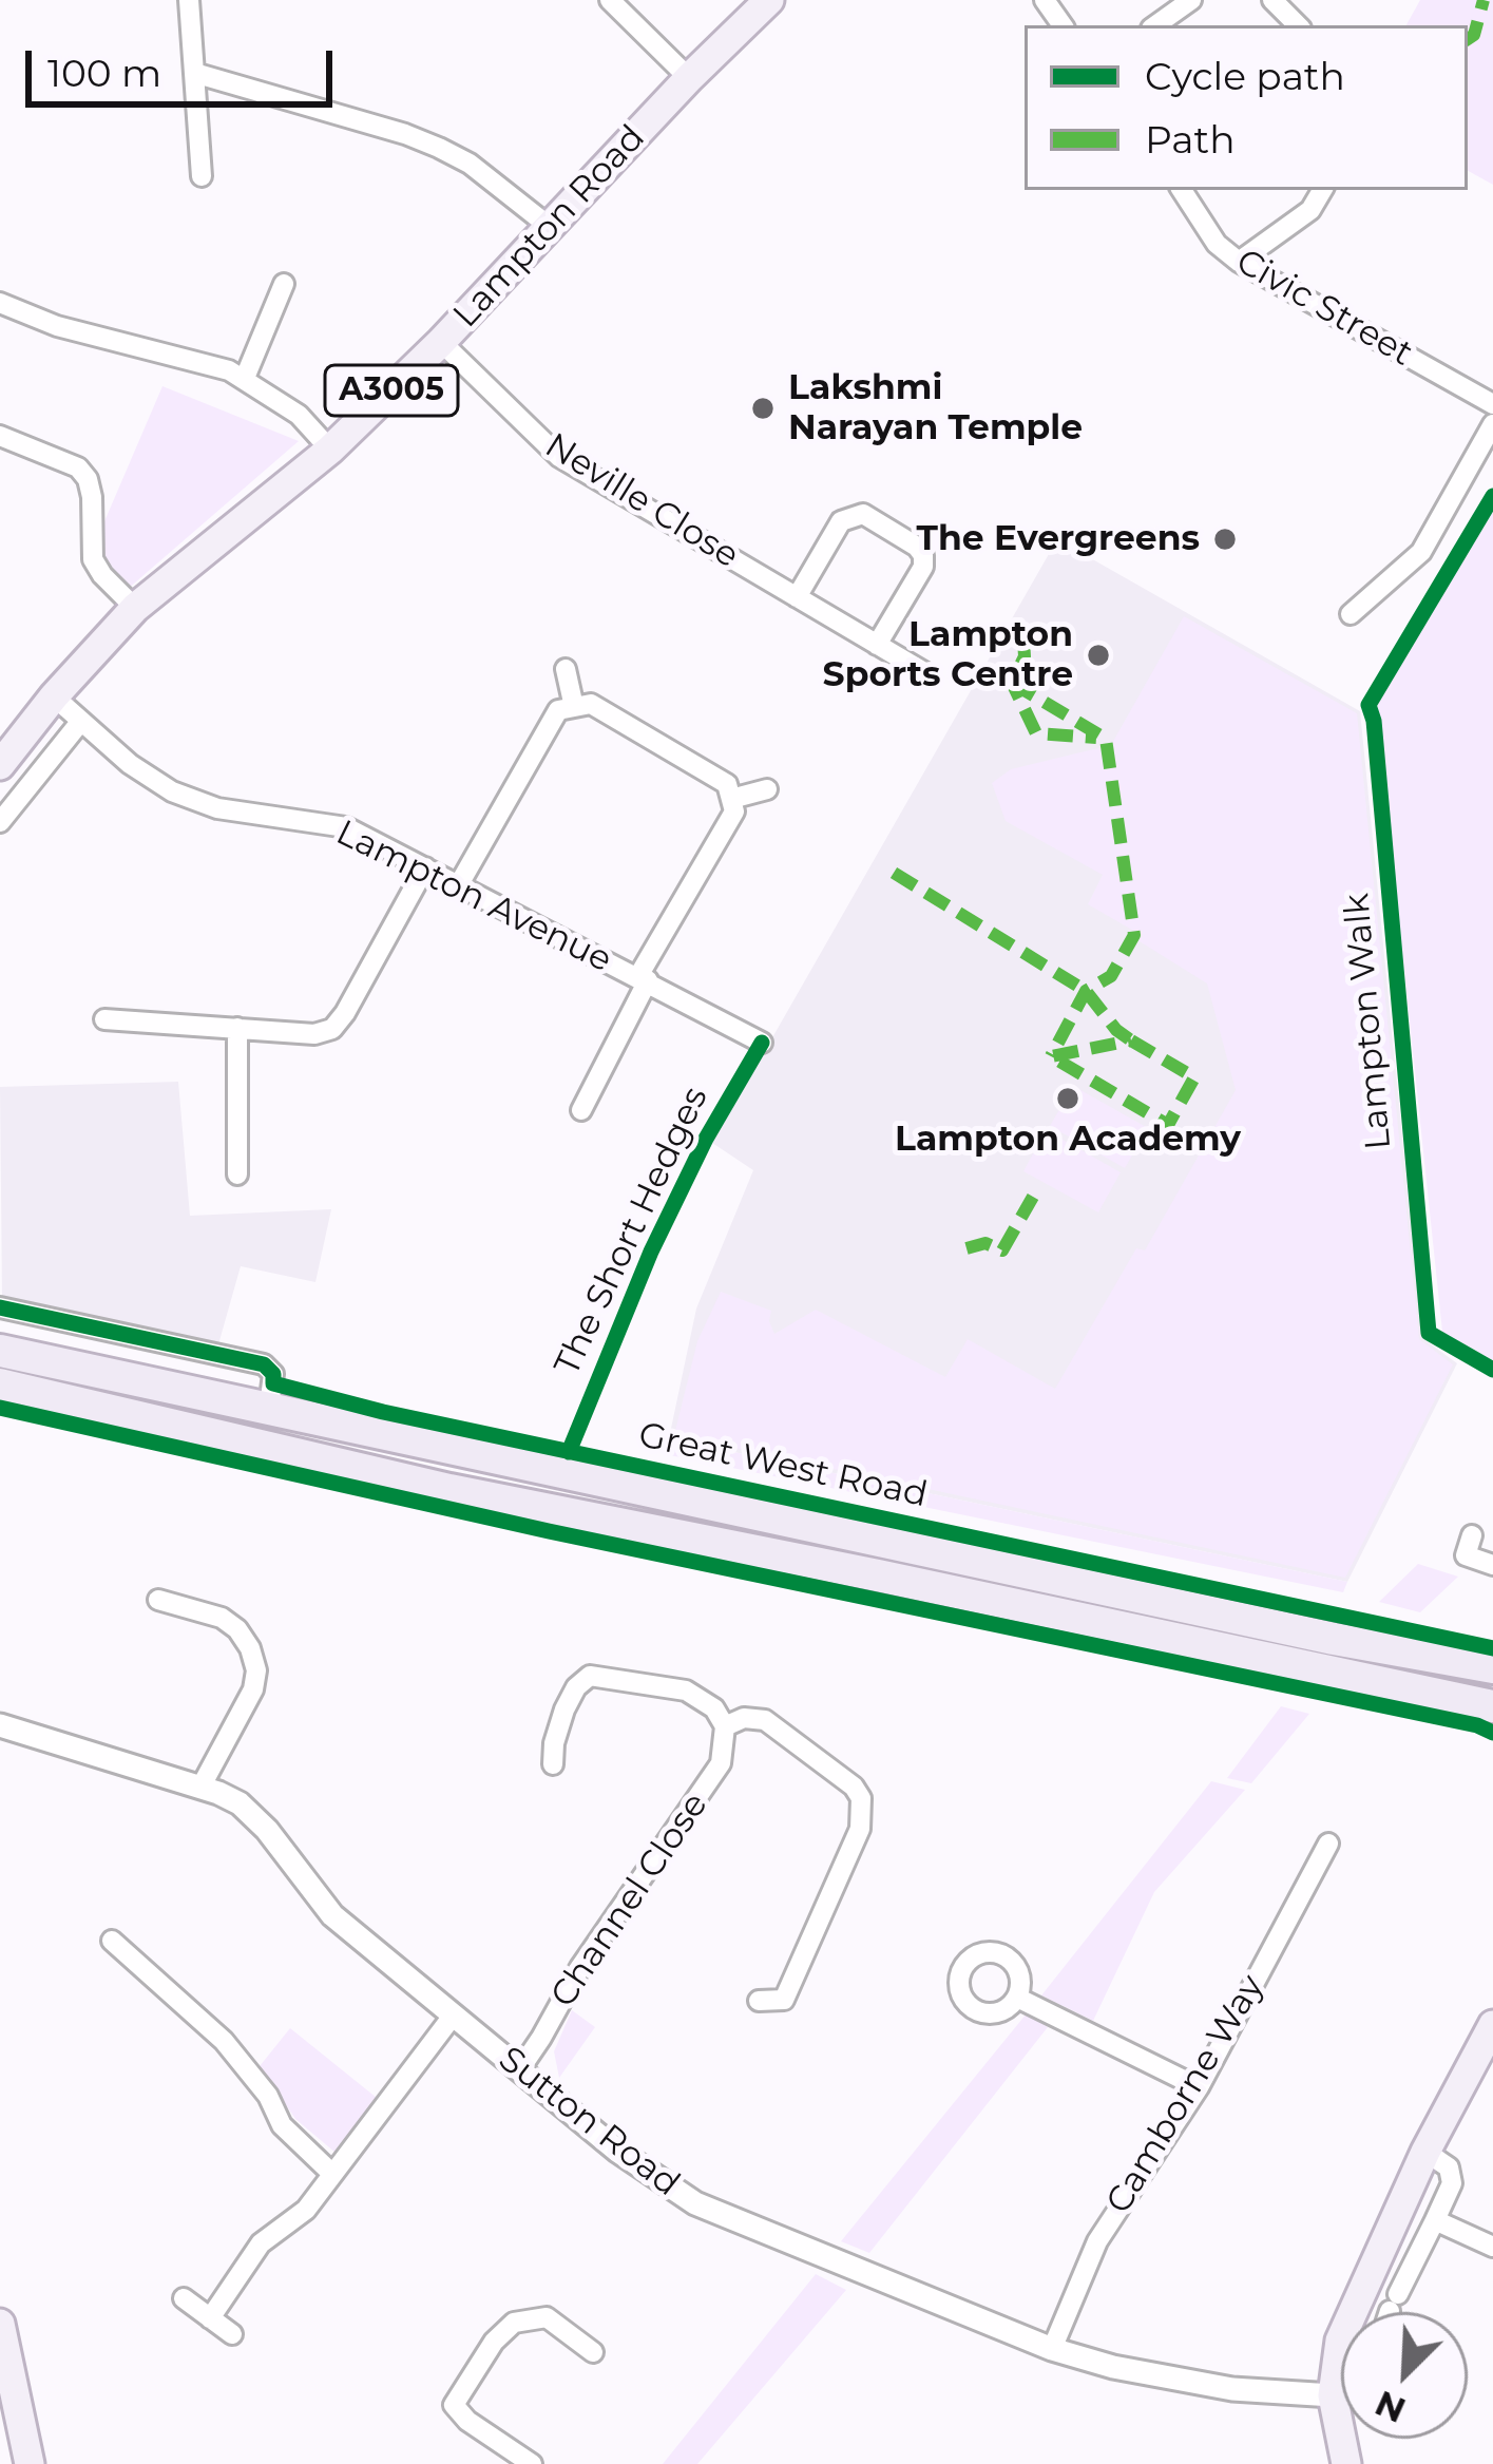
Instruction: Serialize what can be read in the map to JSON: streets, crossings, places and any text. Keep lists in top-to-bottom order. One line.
{"streets":{"highway":["Great West Road"],"main road":["Lampton Road","A3005"],"street":["Civic Street","Neville Close","Lampton Avenue","Channel Close","Camborne Way","Sutton Road"],"cycle path":["Lampton Walk","The Short Hedges"]},"crossings":[["Lampton Road","Neville Close"],["Lampton Road","Lampton Avenue"],["Channel Close","Sutton Road"],["Camborne Way","Sutton Road"]],"places":["Lakshmi Narayan Temple","The Evergreens","Lampton Sports Centre","Lampton Academy"],"legend":["Cycle path","Path"],"scale_bar":"100 m","north":"bottom left"}
